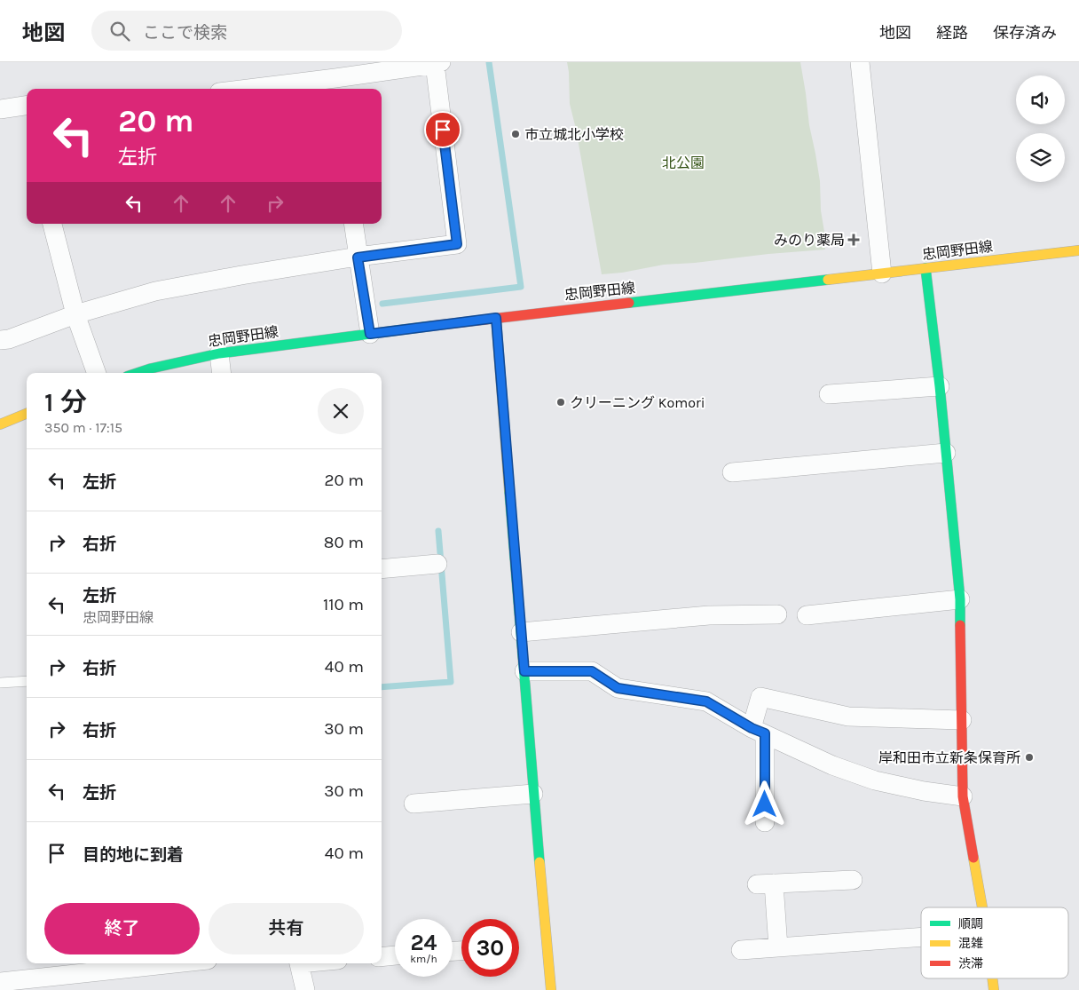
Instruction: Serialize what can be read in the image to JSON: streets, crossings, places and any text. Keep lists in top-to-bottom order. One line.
{"streets":{"street":["忠岡野田線"]},"parks":["北公園"],"places":{"other":["市立城北小学校","クリーニング Komori","岸和田市立新条保育所"],"health":["みのり薬局"]},"legend":["順調","混雑","渋滞"],"page":{"header":"地図","search":"ここで検索","nav":["地図","経路","保存済み"],"turn":["20 m","左折"],"heading":["1 分","350 m · 17:15"],"list":[{"name":"左折","value":"20 m"},{"name":"右折","value":"80 m"},{"name":"左折","note":"忠岡野田線","value":"110 m"},{"name":"右折","value":"40 m"},{"name":"右折","value":"30 m"},{"name":"左折","value":"30 m"},{"name":"目的地に到着","value":"40 m"}],"buttons":["終了","共有"],"speed":"24 km/h","limit":"30"}}
